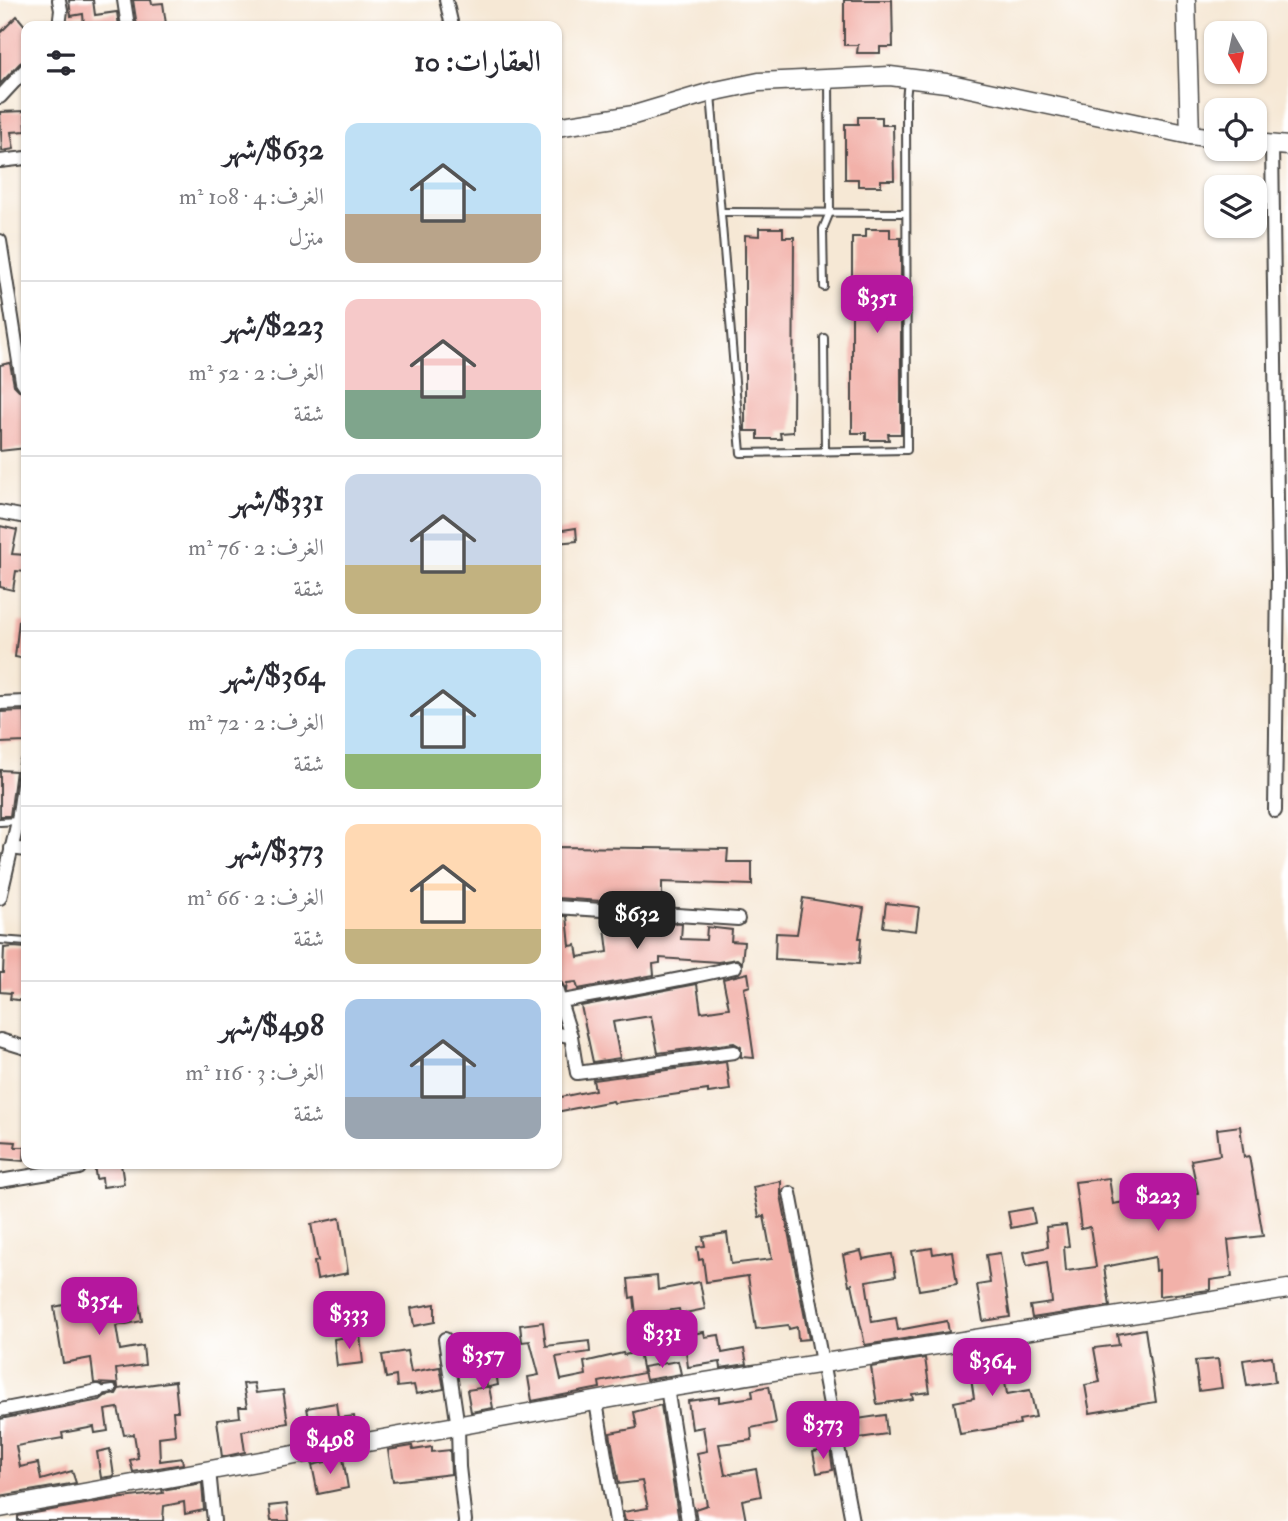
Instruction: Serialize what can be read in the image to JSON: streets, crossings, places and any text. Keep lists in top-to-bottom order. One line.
{"north":"bottom","page":{"heading":"العقارات: 10","list":[{"name":"$632/شهر","note":"الغرف: 4 · 108 m² · منزل"},{"name":"$223/شهر","note":"الغرف: 2 · 52 m² · شقة"},{"name":"$331/شهر","note":"الغرف: 2 · 76 m² · شقة"},{"name":"$364/شهر","note":"الغرف: 2 · 72 m² · شقة"},{"name":"$373/شهر","note":"الغرف: 2 · 66 m² · شقة"},{"name":"$498/شهر","note":"الغرف: 3 · 116 m² · شقة"}],"price":["$351","$632","$223","$354","$333","$331","$357","$364","$373","$498"]}}
